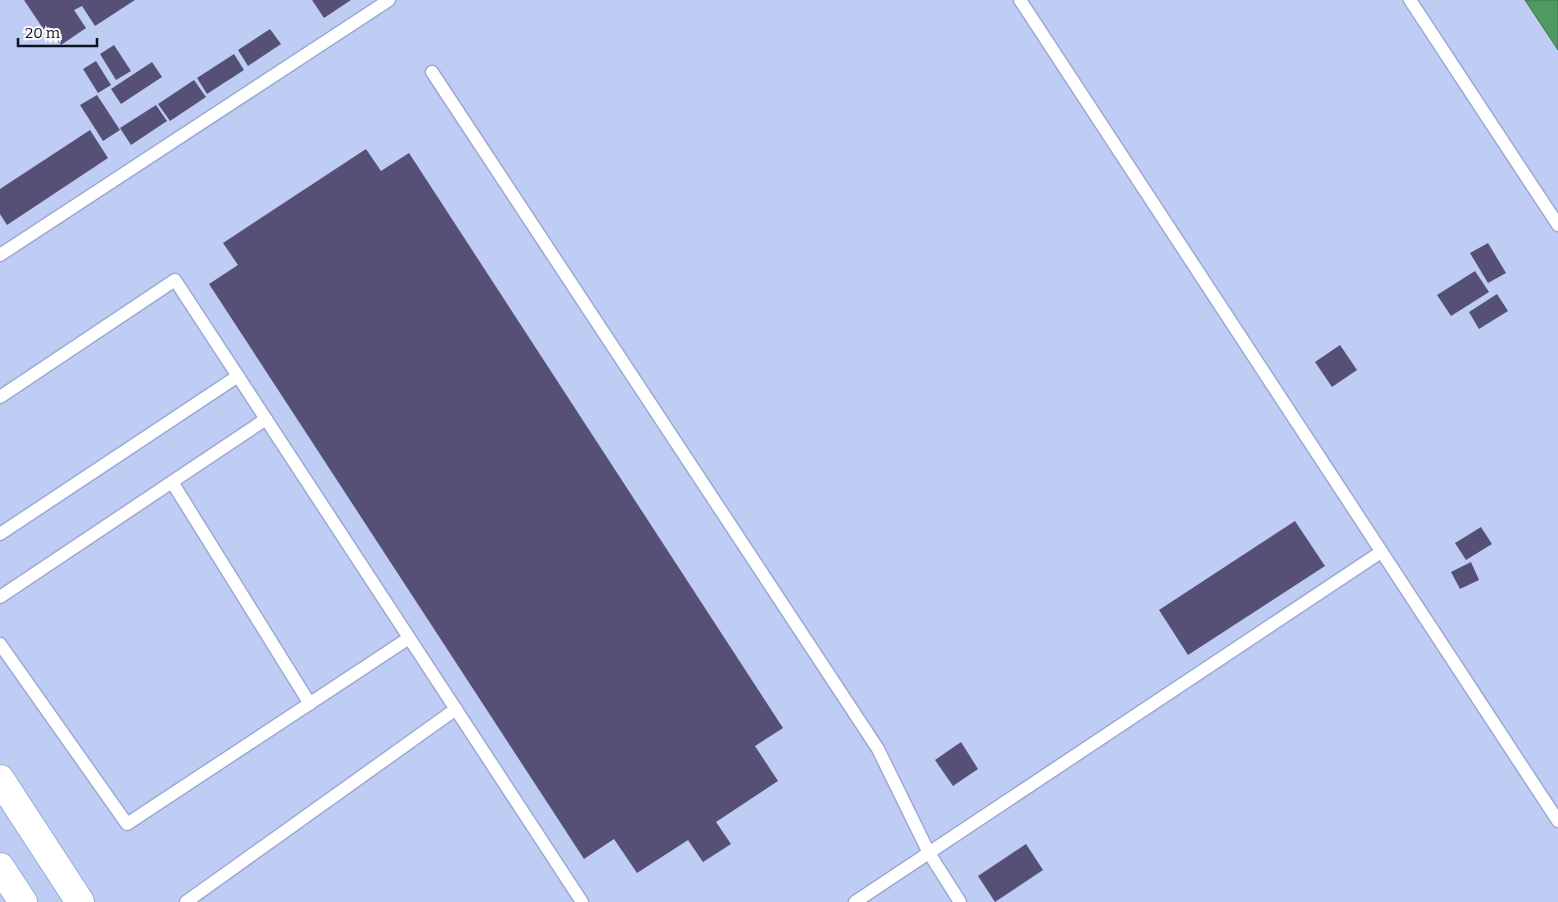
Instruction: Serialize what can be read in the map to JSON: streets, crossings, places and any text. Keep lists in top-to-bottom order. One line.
{"scale_bar":"20 m"}
